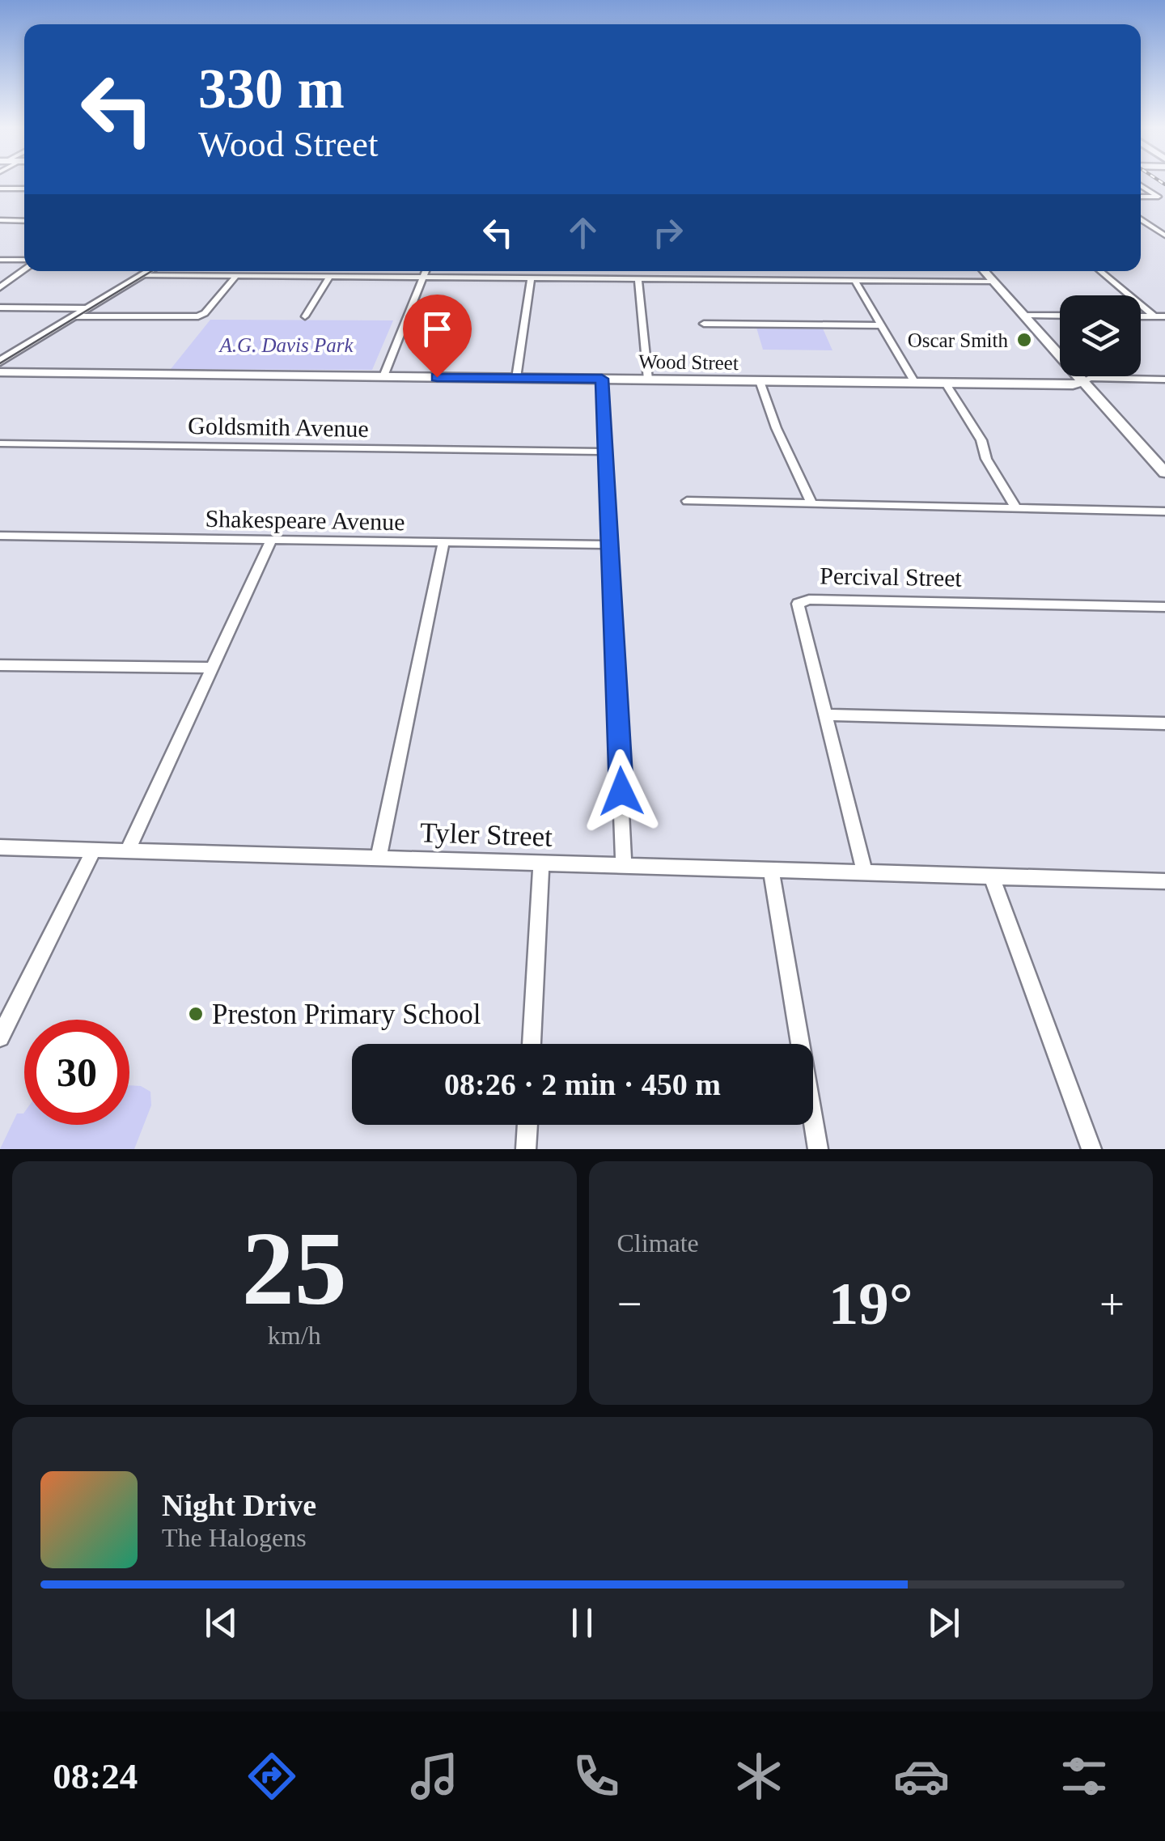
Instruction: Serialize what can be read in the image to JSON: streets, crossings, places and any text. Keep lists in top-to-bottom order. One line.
{"streets":{"street":["Wood Street","Goldsmith Avenue","Shakespeare Avenue","Percival Street","Tyler Street"]},"crossings":[["Percival Street","Tyler Street"]],"parks":["A.G. Davis Park"],"places":["Oscar Smith","Preston Primary School"],"page":{"turn":["330 m","Wood Street"],"limit":"30","trip":"08:26 · 2 min · 450 m","tile":[["25","km/h"],"Climate"],"heat":["−","19°","+"],"song":["Night Drive","The Halogens"],"tabs":"08:24"}}
